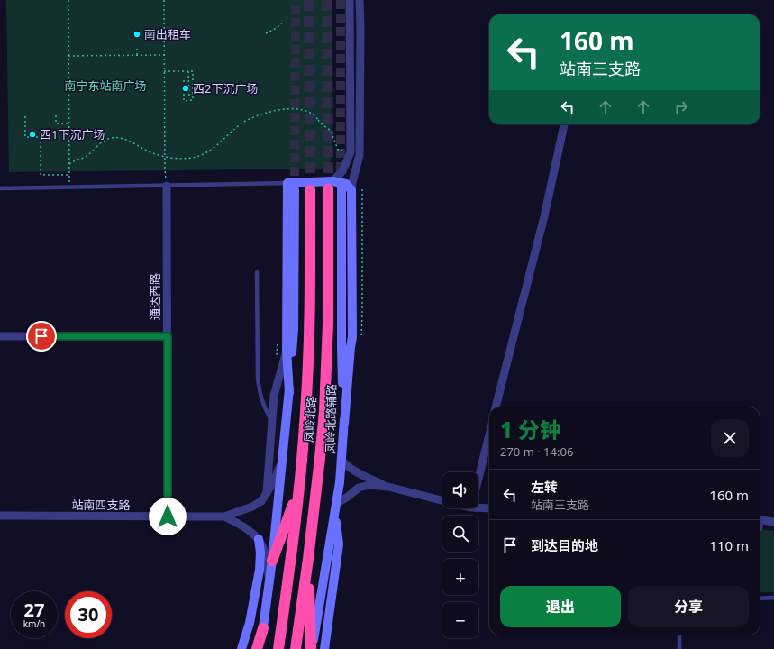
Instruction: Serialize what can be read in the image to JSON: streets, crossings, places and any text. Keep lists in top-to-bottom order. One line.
{"streets":{"highway":["凤岭北路"],"main road":["凤岭北路辅路"],"street":["通达西路","站南四支路"]},"crossings":[["通达西路","站南四支路"]],"parks":["南宁东站南广场"],"places":["南出租车","西2下沉广场","西1下沉广场"],"page":{"turn":["160 m","站南三支路"],"heading":["1 分钟","270 m · 14:06"],"list":[{"name":"左转","note":"站南三支路","value":"160 m"},{"name":"到达目的地","value":"110 m"}],"map_buttons":["+","−"],"buttons":["退出","分享"],"speed":"27 km/h","limit":"30"}}
